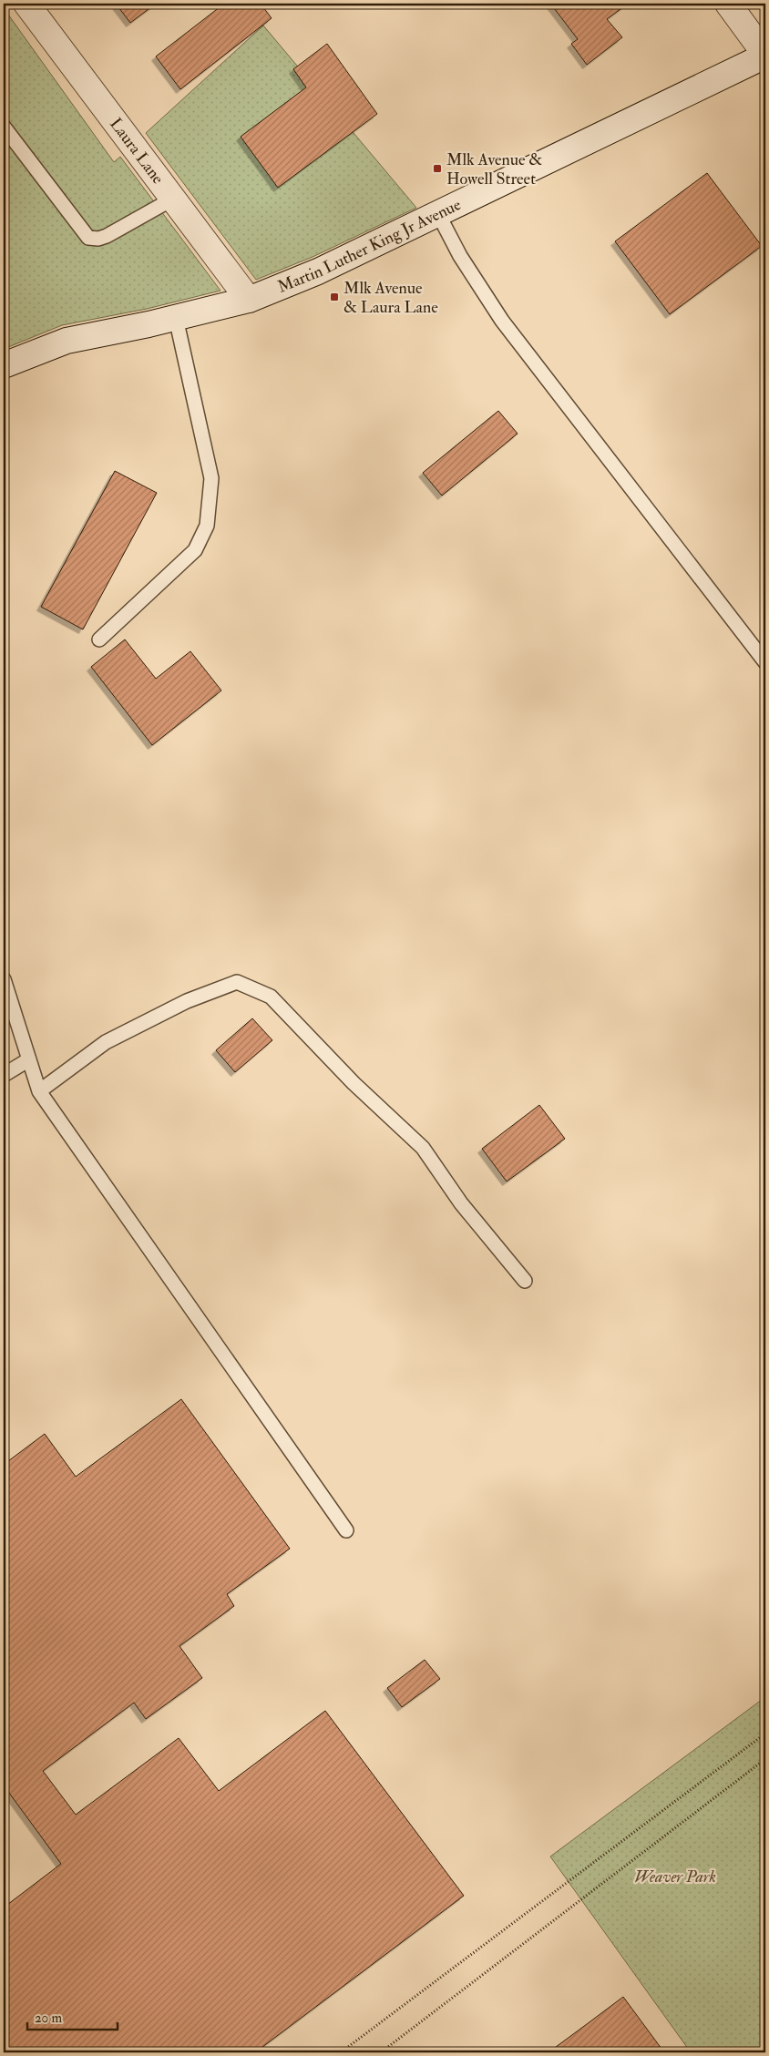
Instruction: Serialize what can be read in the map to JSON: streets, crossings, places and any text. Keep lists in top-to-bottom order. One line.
{"streets":{"street":["Laura Lane","Martin Luther King Jr Avenue"]},"crossings":[["Laura Lane","Martin Luther King Jr Avenue"]],"parks":["Weaver Park"],"places":{"transit":["Mlk Avenue & Howell Street","Mlk Avenue & Laura Lane"]},"scale_bar":"20 m"}
